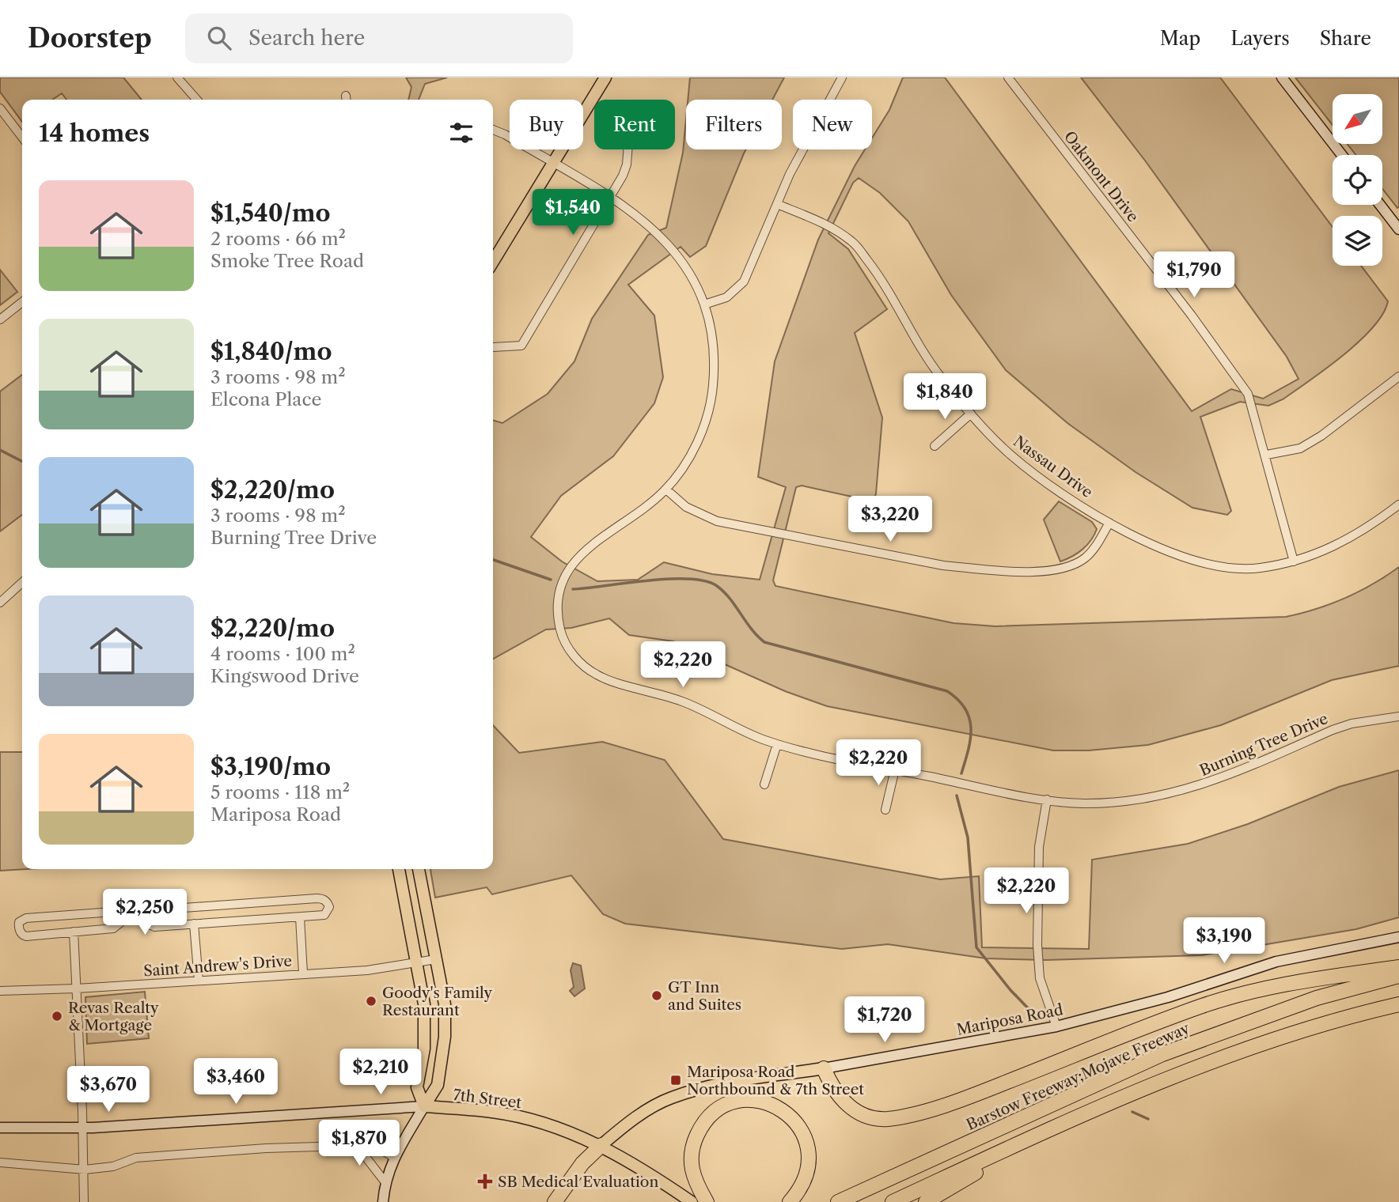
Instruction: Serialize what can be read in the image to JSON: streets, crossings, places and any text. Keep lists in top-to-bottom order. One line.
{"streets":{"highway":["Barstow Freeway;Mojave Freeway"],"main road":["Mariposa Road","7th Street"],"street":["Oakmont Drive","Nassau Drive","Burning Tree Drive","Saint Andrew's Drive"]},"crossings":[["Oakmont Drive","Nassau Drive"],["Mariposa Road","7th Street"]],"places":{"other":["GT Inn and Suites","Goody's Family Restaurant","Revas Realty & Mortgage"],"transit":["Mariposa Road Northbound & 7th Street"],"health":["SB Medical Evaluation"]},"north":"bottom left","page":{"header":"Doorstep","search":"Search here","nav":["Map","Layers","Share"],"chip":["Buy","Rent","Filters","New"],"heading":"14 homes","list":[{"name":"$1,540/mo","note":"2 rooms · 66 m² · Smoke Tree Road"},{"name":"$1,840/mo","note":"3 rooms · 98 m² · Elcona Place"},{"name":"$2,220/mo","note":"3 rooms · 98 m² · Burning Tree Drive"},{"name":"$2,220/mo","note":"4 rooms · 100 m² · Kingswood Drive"},{"name":"$3,190/mo","note":"5 rooms · 118 m² · Mariposa Road"}],"price":["$1,540","$1,790","$1,840","$3,220","$2,220","$2,220","$2,220","$2,250","$3,190","$1,720","$2,210","$3,460","$3,670","$1,870"]}}
